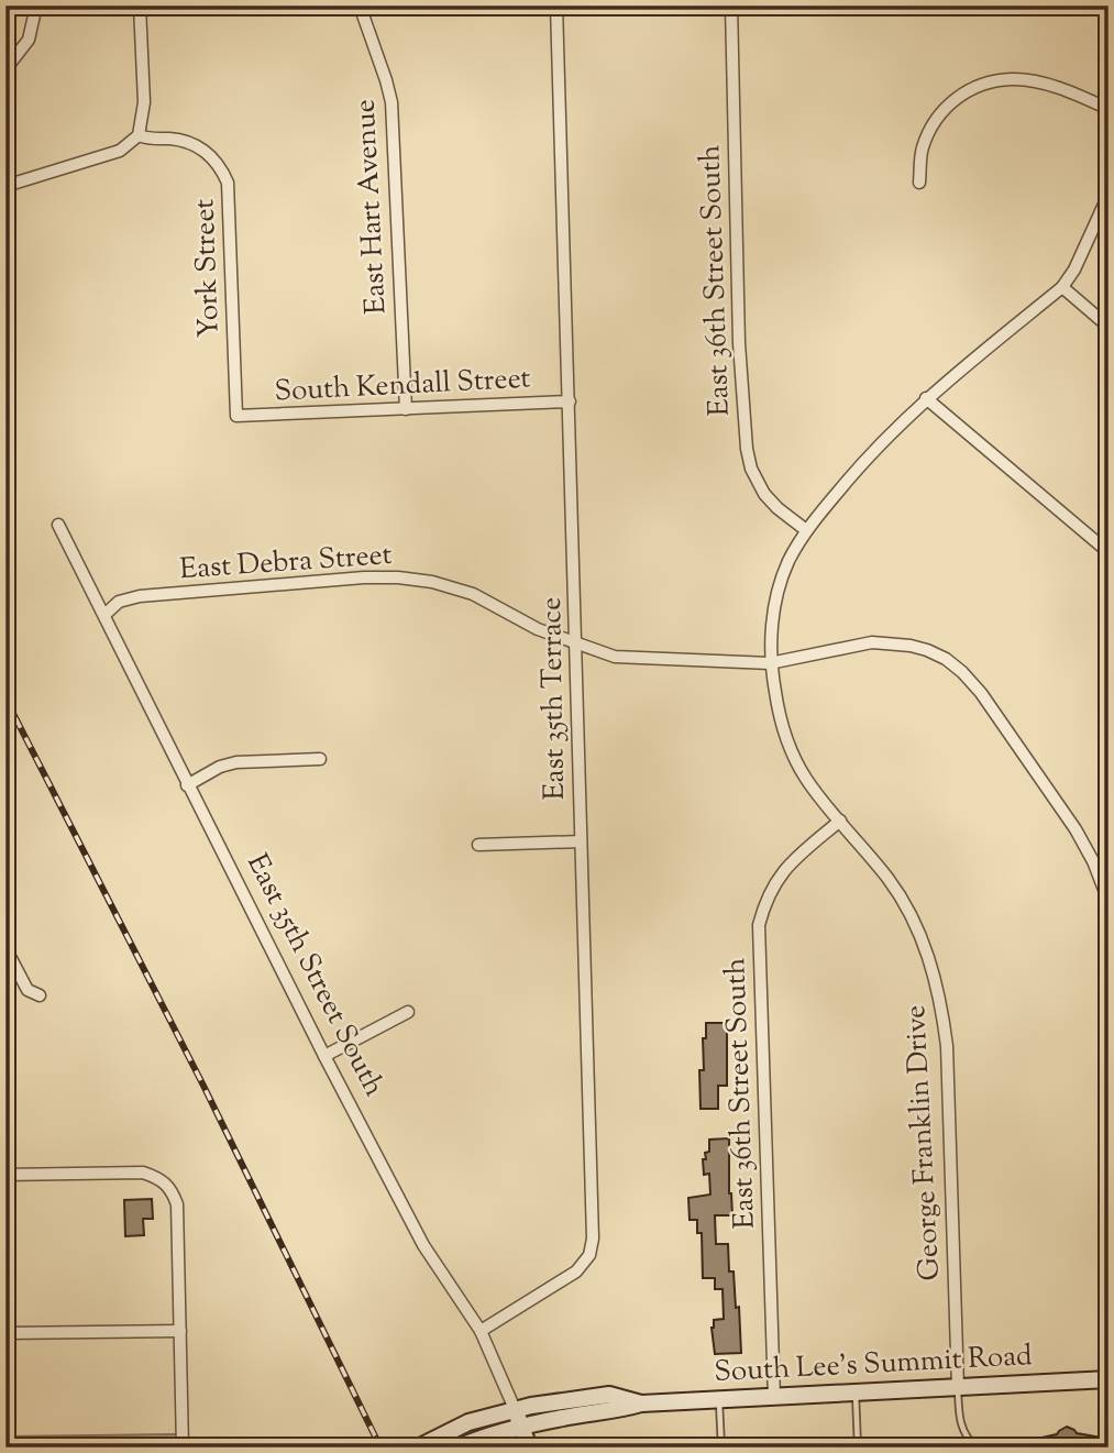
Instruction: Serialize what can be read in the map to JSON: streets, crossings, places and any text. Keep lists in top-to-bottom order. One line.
{"streets":{"main road":["East 35th Street South","South Lee's Summit Road"],"street":["East Hart Avenue","York Street","East 36th Street South","South Kendall Street","East Debra Street","East 35th Terrace","George Franklin Drive"]},"crossings":[["East Hart Avenue","South Kendall Street"],["York Street","South Kendall Street"],["East 36th Street South","George Franklin Drive"],["East 36th Street South","South Lee's Summit Road"],["South Kendall Street","East 35th Terrace"],["East Debra Street","East 35th Terrace"],["East Debra Street","East 35th Street South"],["East Debra Street","George Franklin Drive"],["East 35th Terrace","East 35th Street South"],["East 35th Street South","South Lee's Summit Road"],["George Franklin Drive","South Lee's Summit Road"]]}
